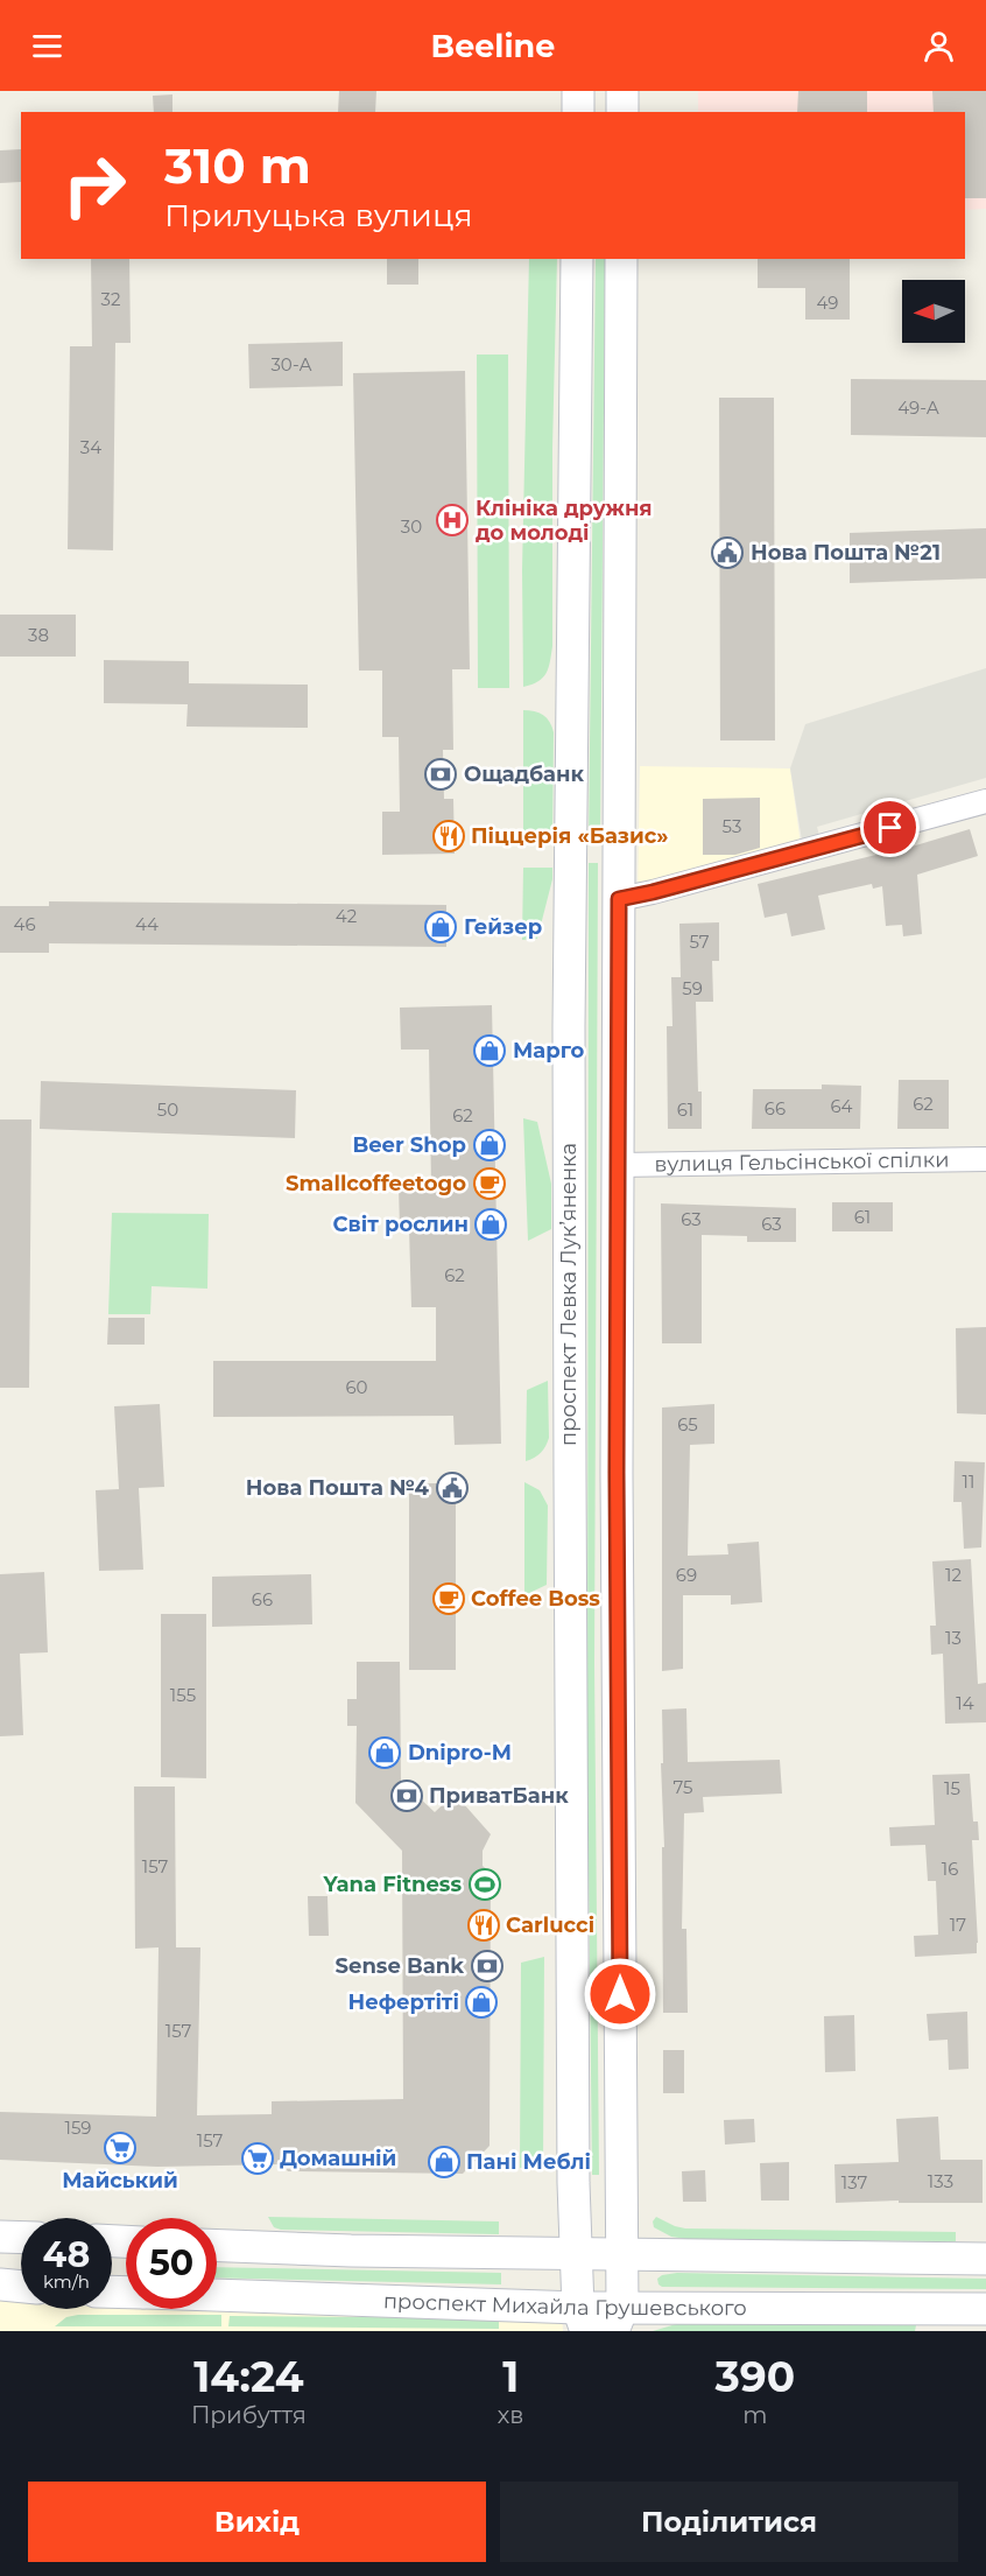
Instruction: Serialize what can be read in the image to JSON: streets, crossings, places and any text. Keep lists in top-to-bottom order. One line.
{"streets":{"main road":["проспект Левка Лукʼяненка","проспект Михайла Грушевського"],"street":["вулиця Гельсінської спілки"]},"crossings":[["проспект Левка Лукʼяненка","проспект Михайла Грушевського"]],"places":{"hospital":["Клініка дружня до молоді"],"public building":["Нова Пошта №21","Нова Пошта №4"],"bank":["Ощадбанк","ПриватБанк","Sense Bank"],"restaurant":["Піццерія «Базис»","Carlucci"],"shop":["Гейзер","Марго","Beer Shop","Світ рослин","Dnipro-M","Нефертіті","Пані Меблі"],"cafe":["Smallcoffeetogo","Coffee Boss"],"sports":["Yana Fitness"],"supermarket":["Майський","Домашній"]},"house_numbers":["32","49","30-А","49-А","34","30","38","53","42","46","44","57","59","62","64","66","50","61","62","61","63","63","62","60","65","11","69","12","66","13","155","14","75","15","157","16","17","157","159","157","133","137"],"north":"left","page":{"header":"Beeline","turn":["310 m","Прилуцька вулиця"],"speed":"48 km/h","limit":"50","eta":["14:24","Прибуття","1","хв","390","m"],"buttons":["Вихід","Поділитися"]}}
